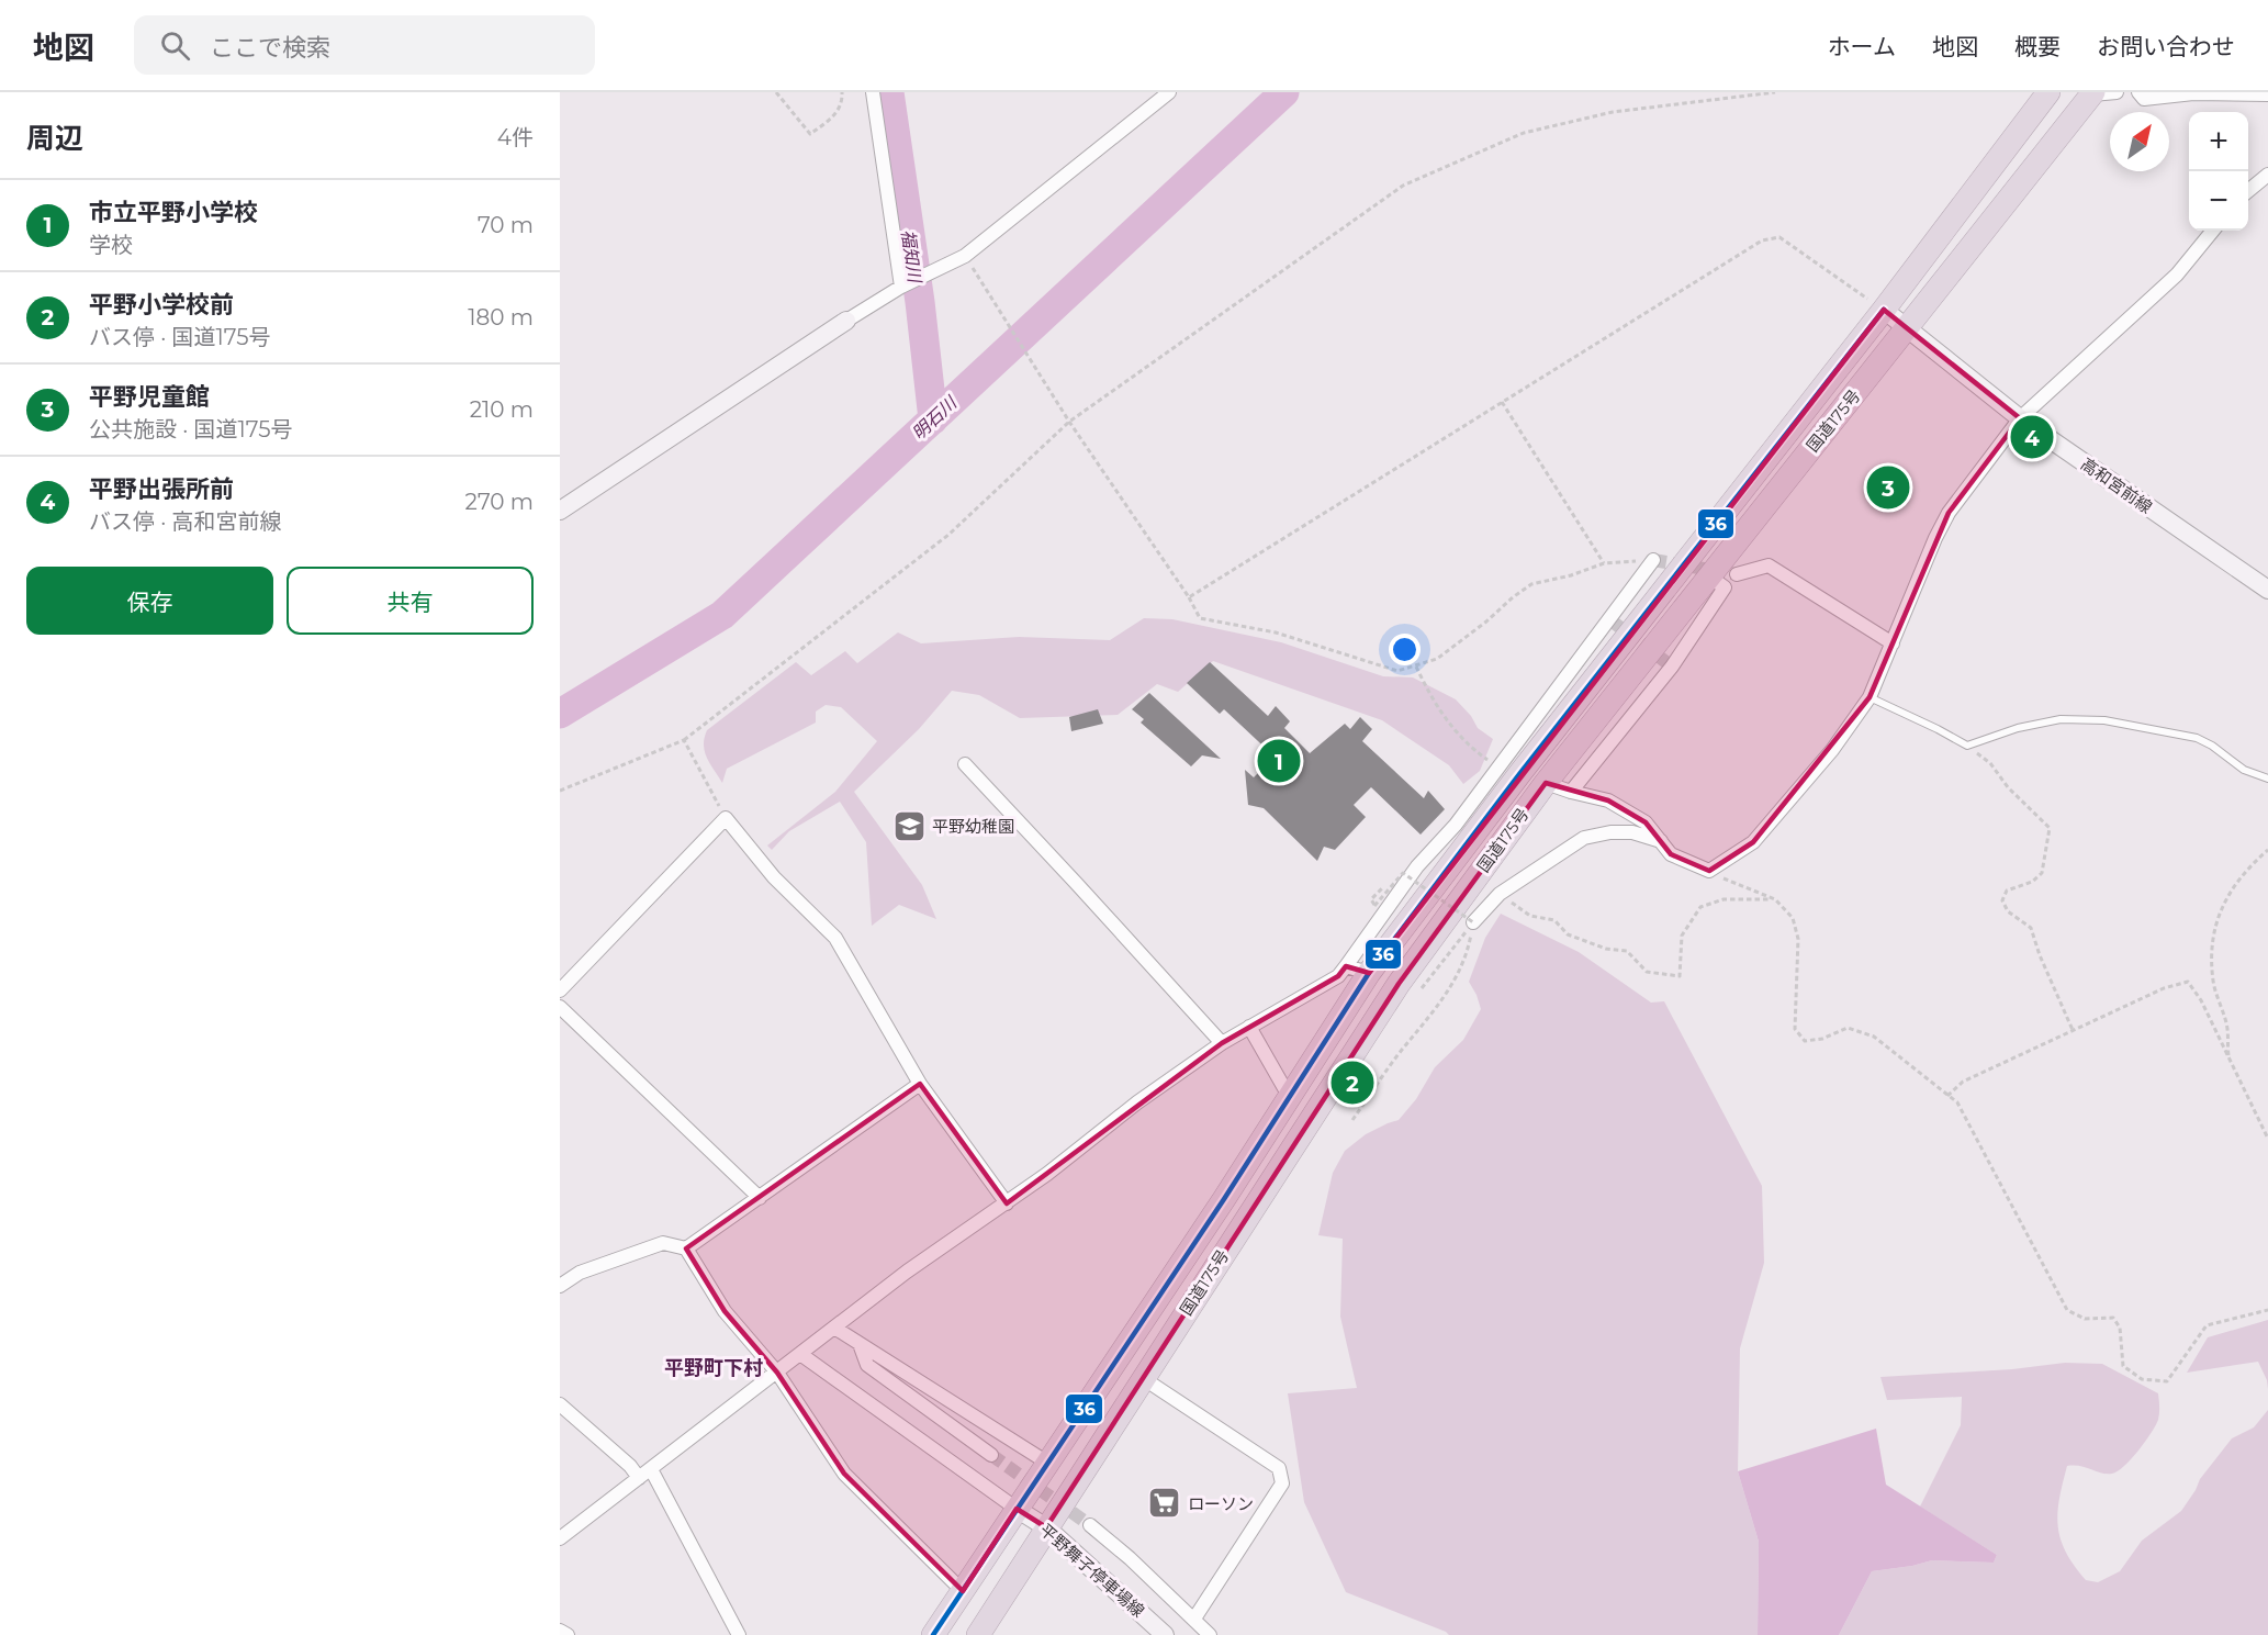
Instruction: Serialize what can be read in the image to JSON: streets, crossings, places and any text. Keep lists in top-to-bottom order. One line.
{"streets":{"highway":["国道175号"],"street":["高和宮前線","平野舞子停車場線"]},"crossings":[["国道175号","高和宮前線"],["国道175号","平野舞子停車場線"]],"districts":["平野町下村"],"water":["福知川","明石川"],"places":{"school or university":["平野幼稚園"],"supermarket":["ローソン"]},"lines":["transit line 36"],"north":"top right","page":{"header":"地図","search":"ここで検索","nav":["ホーム","地図","概要","お問い合わせ"],"heading":["周辺","4件"],"map_buttons":["+","−"],"list":[{"mark":"1","name":"市立平野小学校","note":"学校","value":"70 m"},{"mark":"2","name":"平野小学校前","note":"バス停 · 国道175号","value":"180 m"},{"mark":"3","name":"平野児童館","note":"公共施設 · 国道175号","value":"210 m"},{"mark":"4","name":"平野出張所前","note":"バス停 · 高和宮前線","value":"270 m"}],"pins":["4","3","1","2"],"buttons":["保存","共有"]}}
